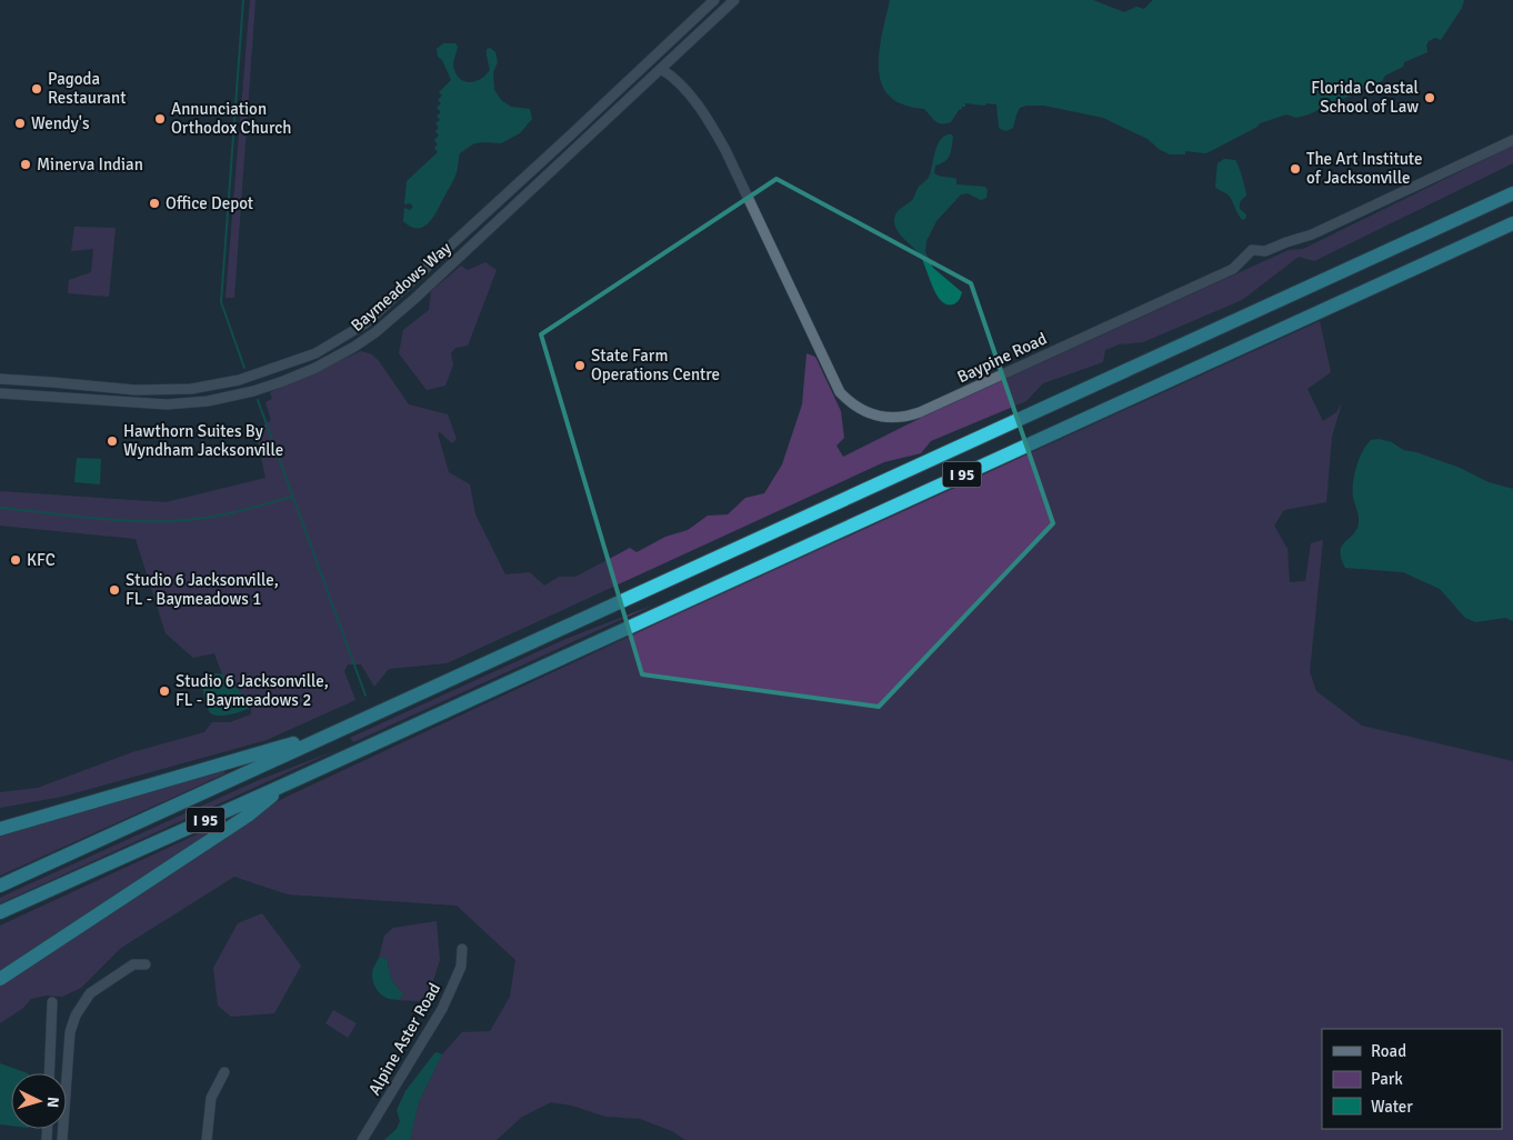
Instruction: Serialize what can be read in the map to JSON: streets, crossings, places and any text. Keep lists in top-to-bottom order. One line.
{"streets":{"highway":["I 95"],"street":["Baymeadows Way","Baypine Road","Alpine Aster Road"]},"crossings":[["Baymeadows Way","Baypine Road"]],"places":["Pagoda Restaurant","Florida Coastal School of Law","Annunciation Orthodox Church","Wendy's","Minerva Indian","The Art Institute of Jacksonville","Office Depot","State Farm Operations Centre","Hawthorn Suites By Wyndham Jacksonville","KFC","Studio 6 Jacksonville, FL - Baymeadows 1","Studio 6 Jacksonville, FL - Baymeadows 2"],"legend":["Road","Park","Water"],"north":"right"}
